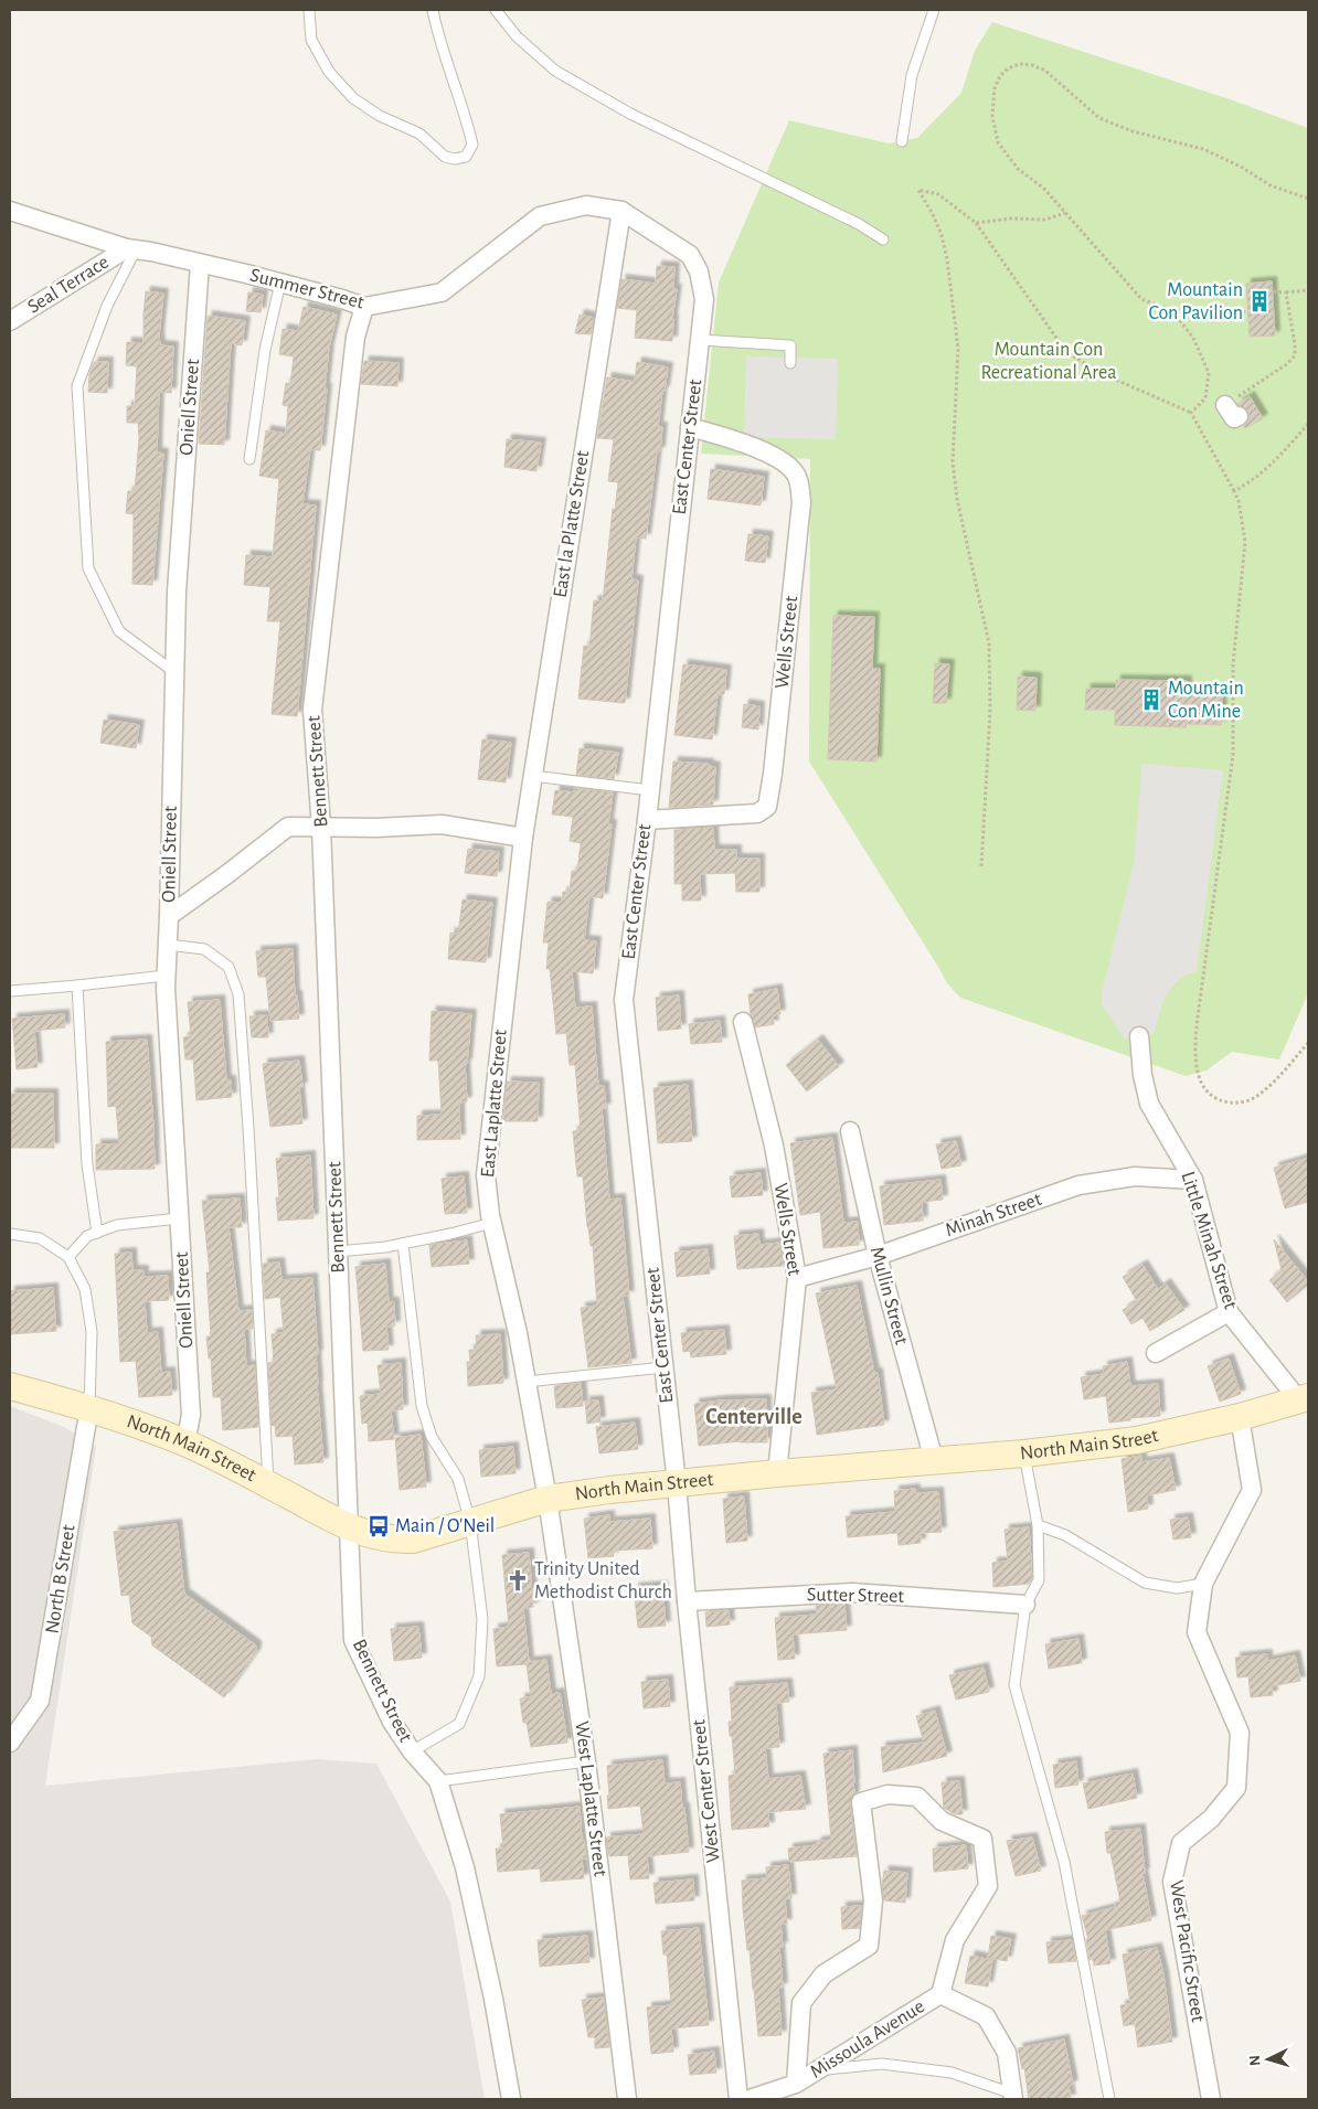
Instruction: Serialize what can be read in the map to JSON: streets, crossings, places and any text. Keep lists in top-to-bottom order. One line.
{"streets":{"main road":["North Main Street"],"street":["Seal Terrace","Summer Street","Oniell Street","East Center Street","East la Platte Street","Wells Street","Bennett Street","East Laplatte Street","Minah Street","Little Minah Street","Mullin Street","North B Street","Sutter Street","West Center Street","West Laplatte Street","West Pacific Street","Missoula Avenue"]},"crossings":[["Seal Terrace","Summer Street"],["Summer Street","Oniell Street"],["Summer Street","East Center Street"],["Summer Street","East la Platte Street"],["Summer Street","Bennett Street"],["Oniell Street","North Main Street"],["East Center Street","Wells Street"],["East Center Street","North Main Street"],["East Center Street","West Center Street"],["East la Platte Street","East Laplatte Street"],["Wells Street","Minah Street"],["Wells Street","North Main Street"],["Bennett Street","North Main Street"],["East Laplatte Street","North Main Street"],["East Laplatte Street","West Laplatte Street"],["Minah Street","Little Minah Street"],["Minah Street","Mullin Street"],["Little Minah Street","North Main Street"],["Mullin Street","North Main Street"],["North Main Street","North B Street"],["North Main Street","West Center Street"],["North Main Street","West Laplatte Street"],["North Main Street","West Pacific Street"],["Sutter Street","West Center Street"]],"districts":["Centerville"],"parks":["Mountain Con Recreational Area"],"places":{"building":["Mountain Con Pavilion","Mountain Con Mine"],"bus stop":["Main / O'Neil"],"church":["Trinity United Methodist Church"]},"north":"left"}
